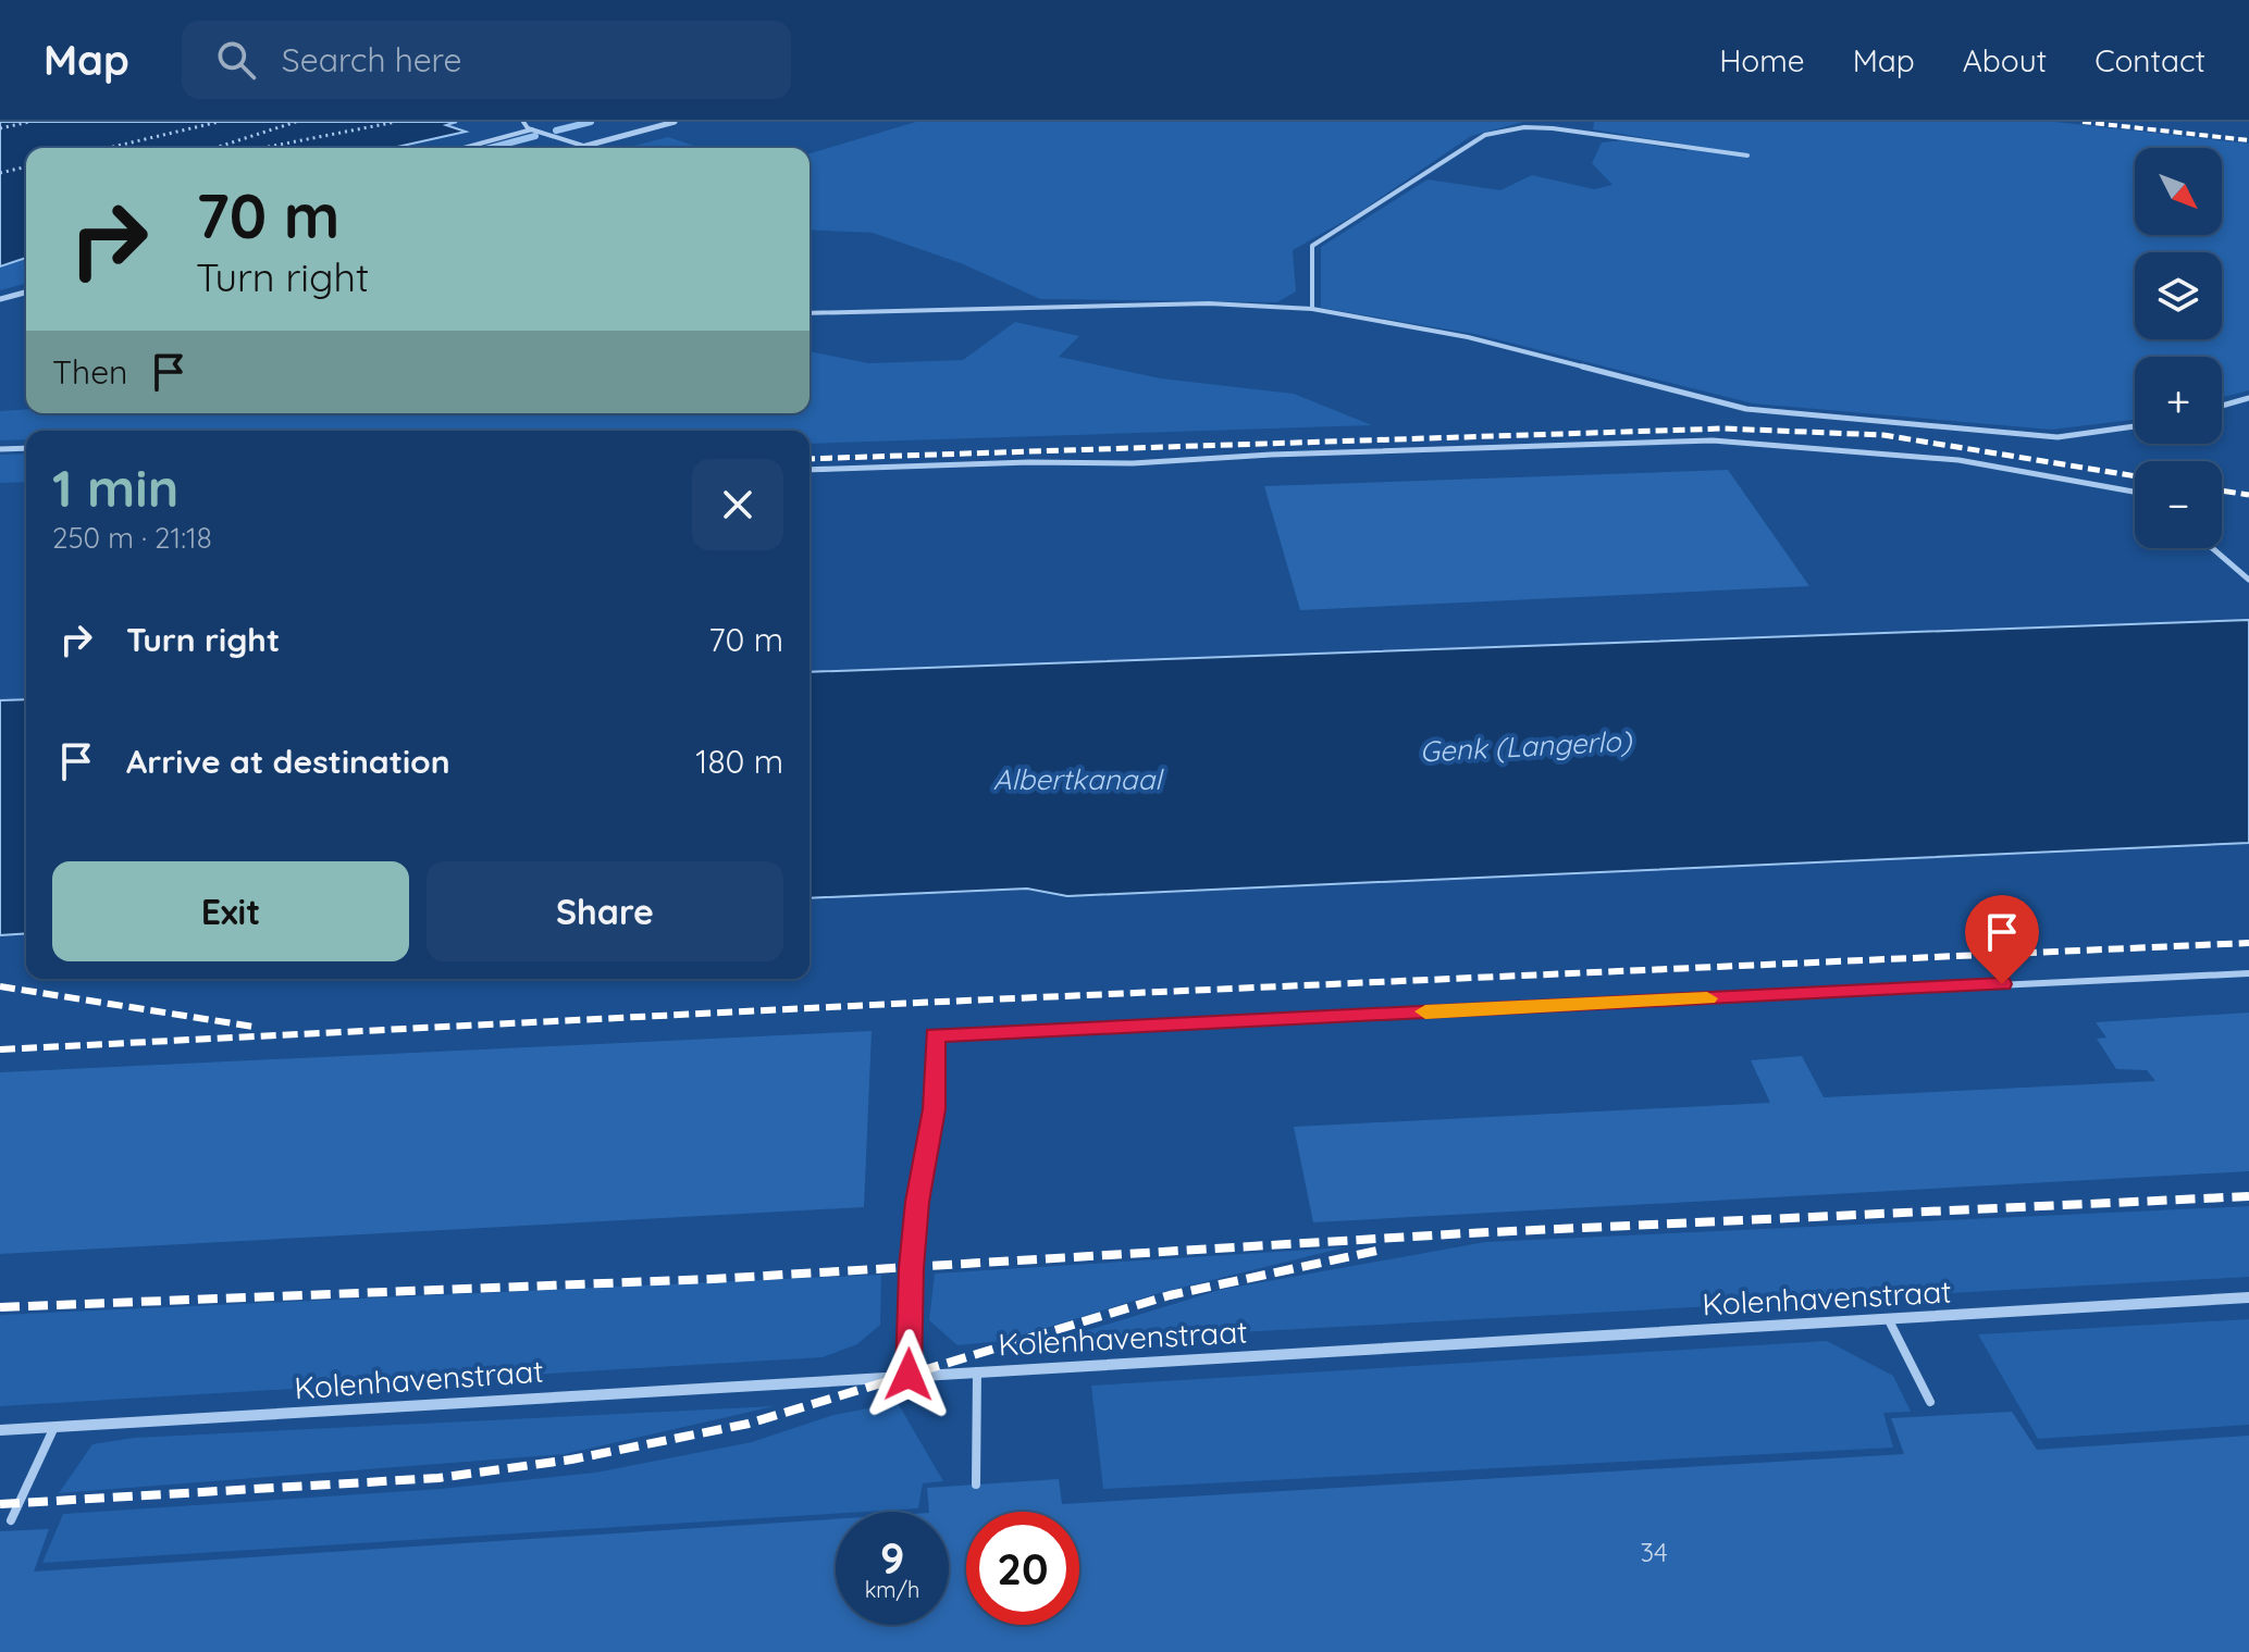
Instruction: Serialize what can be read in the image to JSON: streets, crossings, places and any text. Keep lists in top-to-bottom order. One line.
{"streets":{"street":["Kolenhavenstraat"]},"water":["Genk (Langerlo)","Albertkanaal"],"house_numbers":["34"],"north":"bottom right","page":{"header":"Map","search":"Search here","nav":["Home","Map","About","Contact"],"map_buttons":["+","−"],"turn":["70 m","Turn right"],"then":"Then","heading":["1 min","250 m · 21:18"],"list":[{"name":"Turn right","value":"70 m"},{"name":"Arrive at destination","value":"180 m"}],"buttons":["Exit","Share"],"speed":"9 km/h","limit":"20"}}
